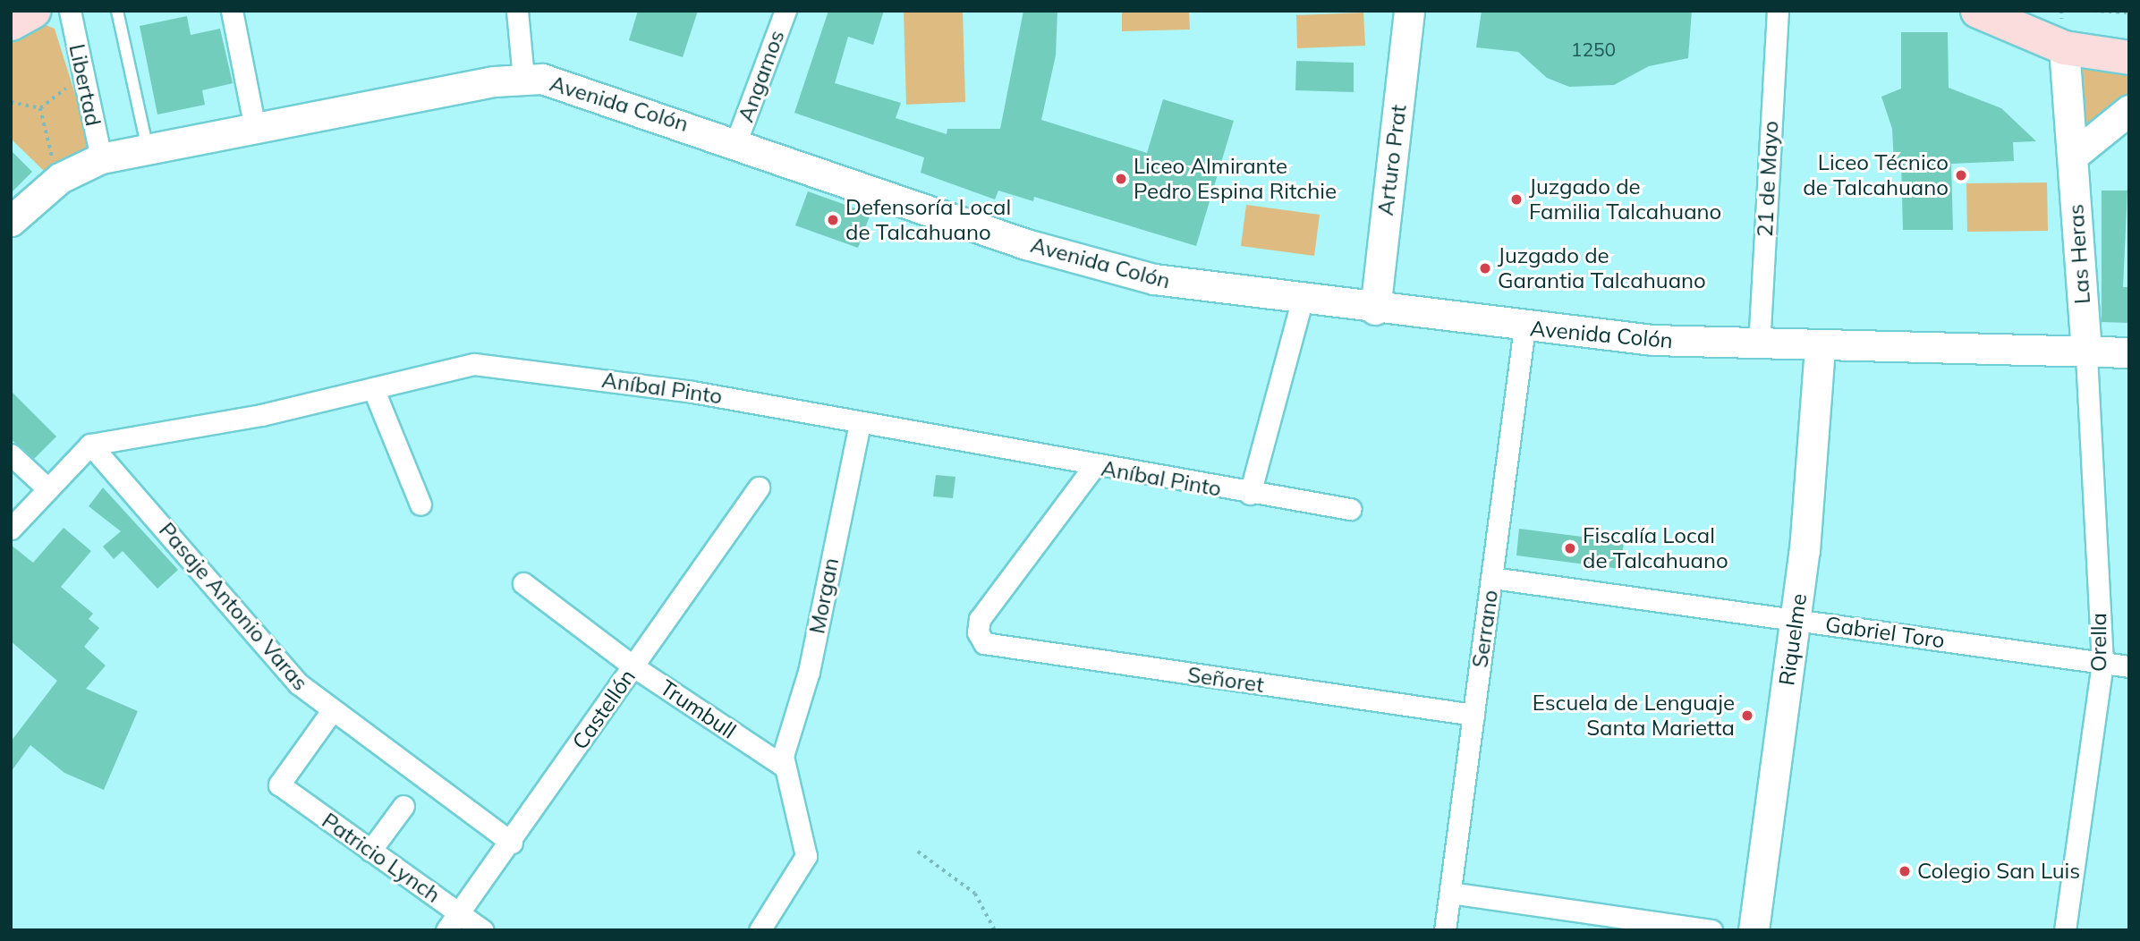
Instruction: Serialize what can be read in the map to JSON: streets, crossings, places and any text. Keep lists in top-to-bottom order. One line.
{"streets":{"main road":["Avenida Colón","Arturo Prat","Las Heras","Riquelme"],"street":["Angamos","Libertad","21 de Mayo","Aníbal Pinto","Morgan","Pasaje Antonio Varas","Serrano","Gabriel Toro","Orella","Señoret","Castellón","Trumbull","Patricio Lynch"]},"crossings":[["Angamos","Avenida Colón"],["Libertad","Avenida Colón"],["Avenida Colón","Arturo Prat"],["Avenida Colón","21 de Mayo"],["Avenida Colón","Las Heras"],["Avenida Colón","Serrano"],["Avenida Colón","Riquelme"],["Avenida Colón","Orella"],["Las Heras","Orella"],["Aníbal Pinto","Morgan"],["Aníbal Pinto","Pasaje Antonio Varas"],["Aníbal Pinto","Señoret"],["Morgan","Trumbull"],["Pasaje Antonio Varas","Castellón"],["Pasaje Antonio Varas","Patricio Lynch"],["Serrano","Gabriel Toro"],["Serrano","Señoret"],["Gabriel Toro","Riquelme"],["Gabriel Toro","Orella"],["Castellón","Trumbull"],["Castellón","Patricio Lynch"]],"places":["Liceo Técnico de Talcahuano","Liceo Almirante Pedro Espina Ritchie","Juzgado de Familia Talcahuano","Defensoría Local de Talcahuano","Juzgado de Garantia Talcahuano","Fiscalía Local de Talcahuano","Escuela de Lenguaje Santa Marietta","Colegio San Luis"],"house_numbers":["1250"]}
